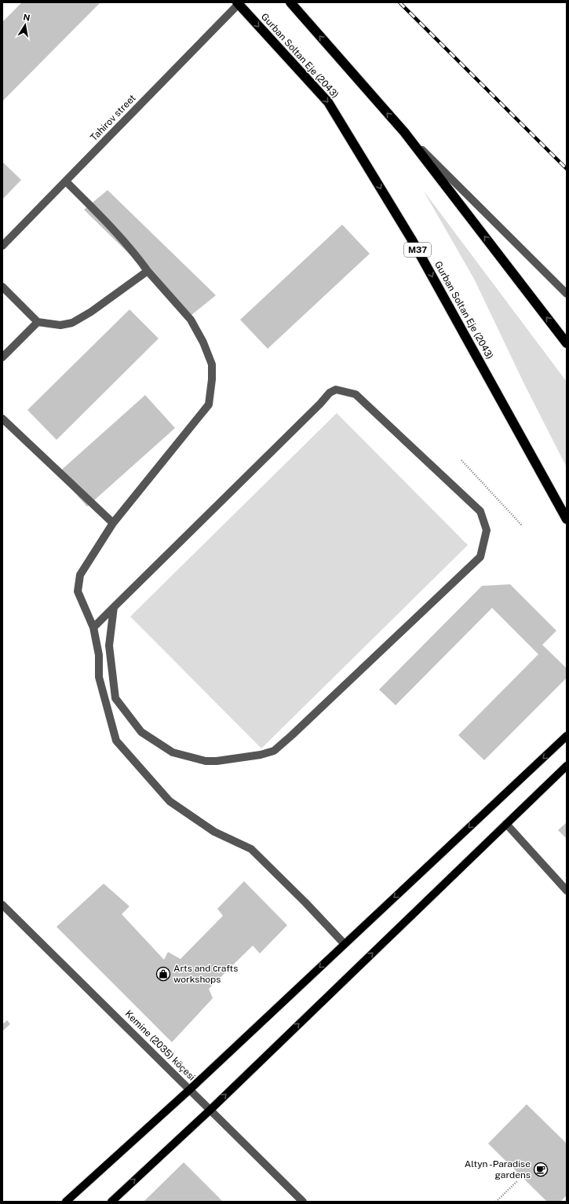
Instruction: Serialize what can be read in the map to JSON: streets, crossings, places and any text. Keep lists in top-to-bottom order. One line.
{"streets":{"highway":["Gurban Soltan Eje (2043)","M37"],"street":["Tahirov street","Kemine (2035) köçesi"]},"crossings":[["Gurban Soltan Eje (2043)","Tahirov street"]],"places":{"shop":["Arts and сrafts workshops"],"cafe":["Altyn -Paradise gardens"]},"north":"top"}
